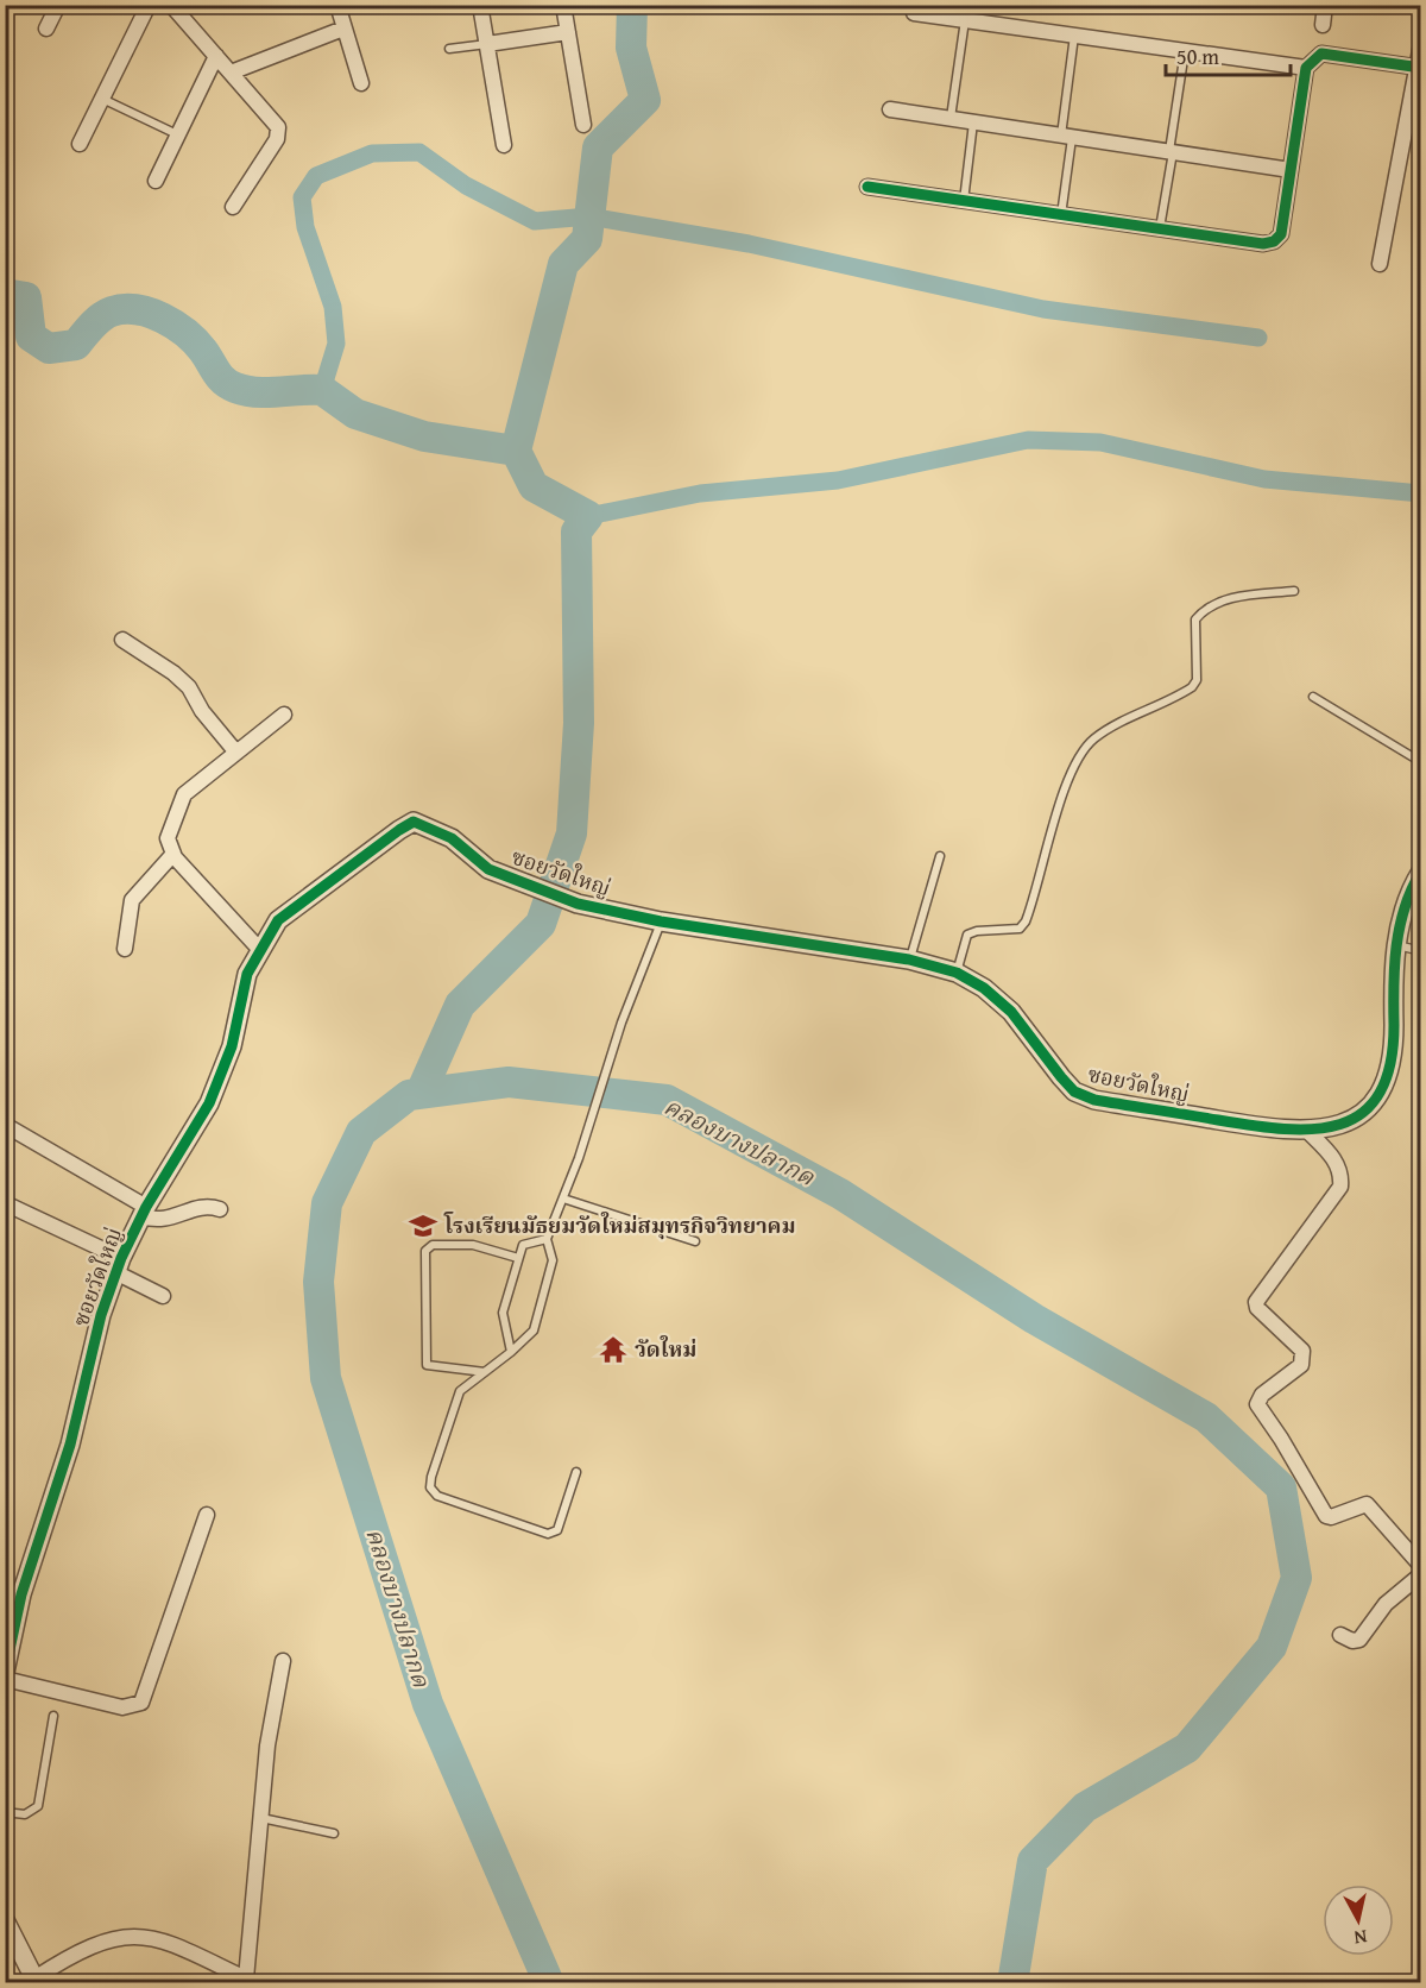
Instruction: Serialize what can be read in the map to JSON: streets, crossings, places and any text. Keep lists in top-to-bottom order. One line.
{"streets":{"street":["ซอยวัดใหญ่"]},"water":["คลองบางปลากด"],"places":{"school or university":["โรงเรียนมัธยมวัดใหม่สมุทรกิจวิทยาคม"],"temple":["วัดใหม่"]},"scale_bar":"50 m","north":"bottom"}
